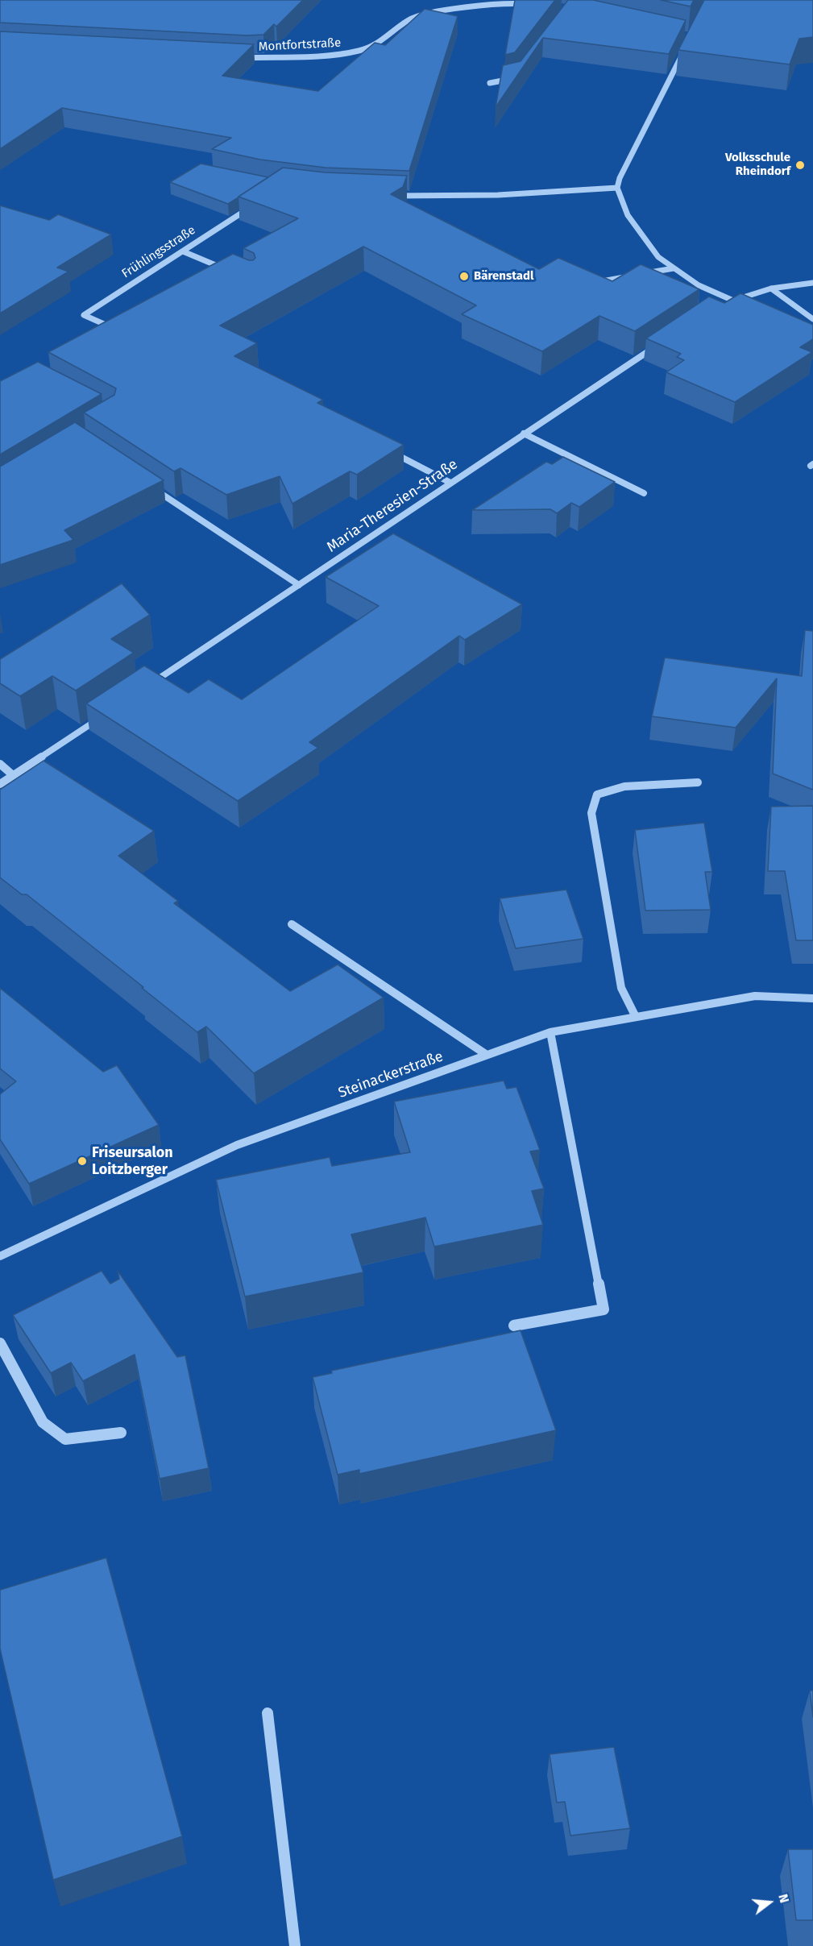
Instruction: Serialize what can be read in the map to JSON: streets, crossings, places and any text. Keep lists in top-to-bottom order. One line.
{"streets":{"street":["Montfortstraße","Frühlingsstraße","Maria-Theresien-Straße","Steinackerstraße"]},"places":["Volksschule Rheindorf","Bärenstadl","Friseursalon Loitzberger"],"north":"right"}
